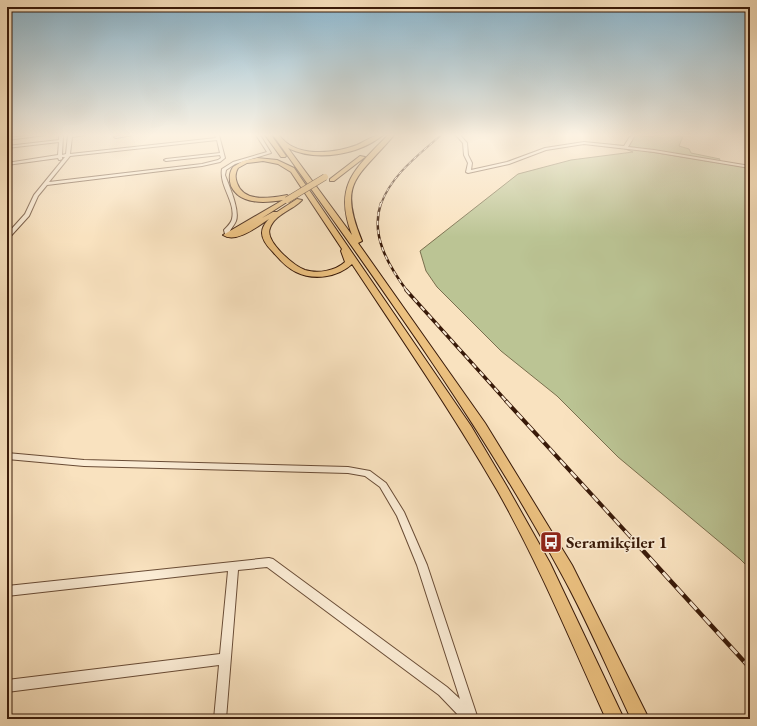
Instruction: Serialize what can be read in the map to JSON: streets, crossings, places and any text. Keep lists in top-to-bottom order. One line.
{"places":{"bus stop":["Seramikçiler 1"]}}
